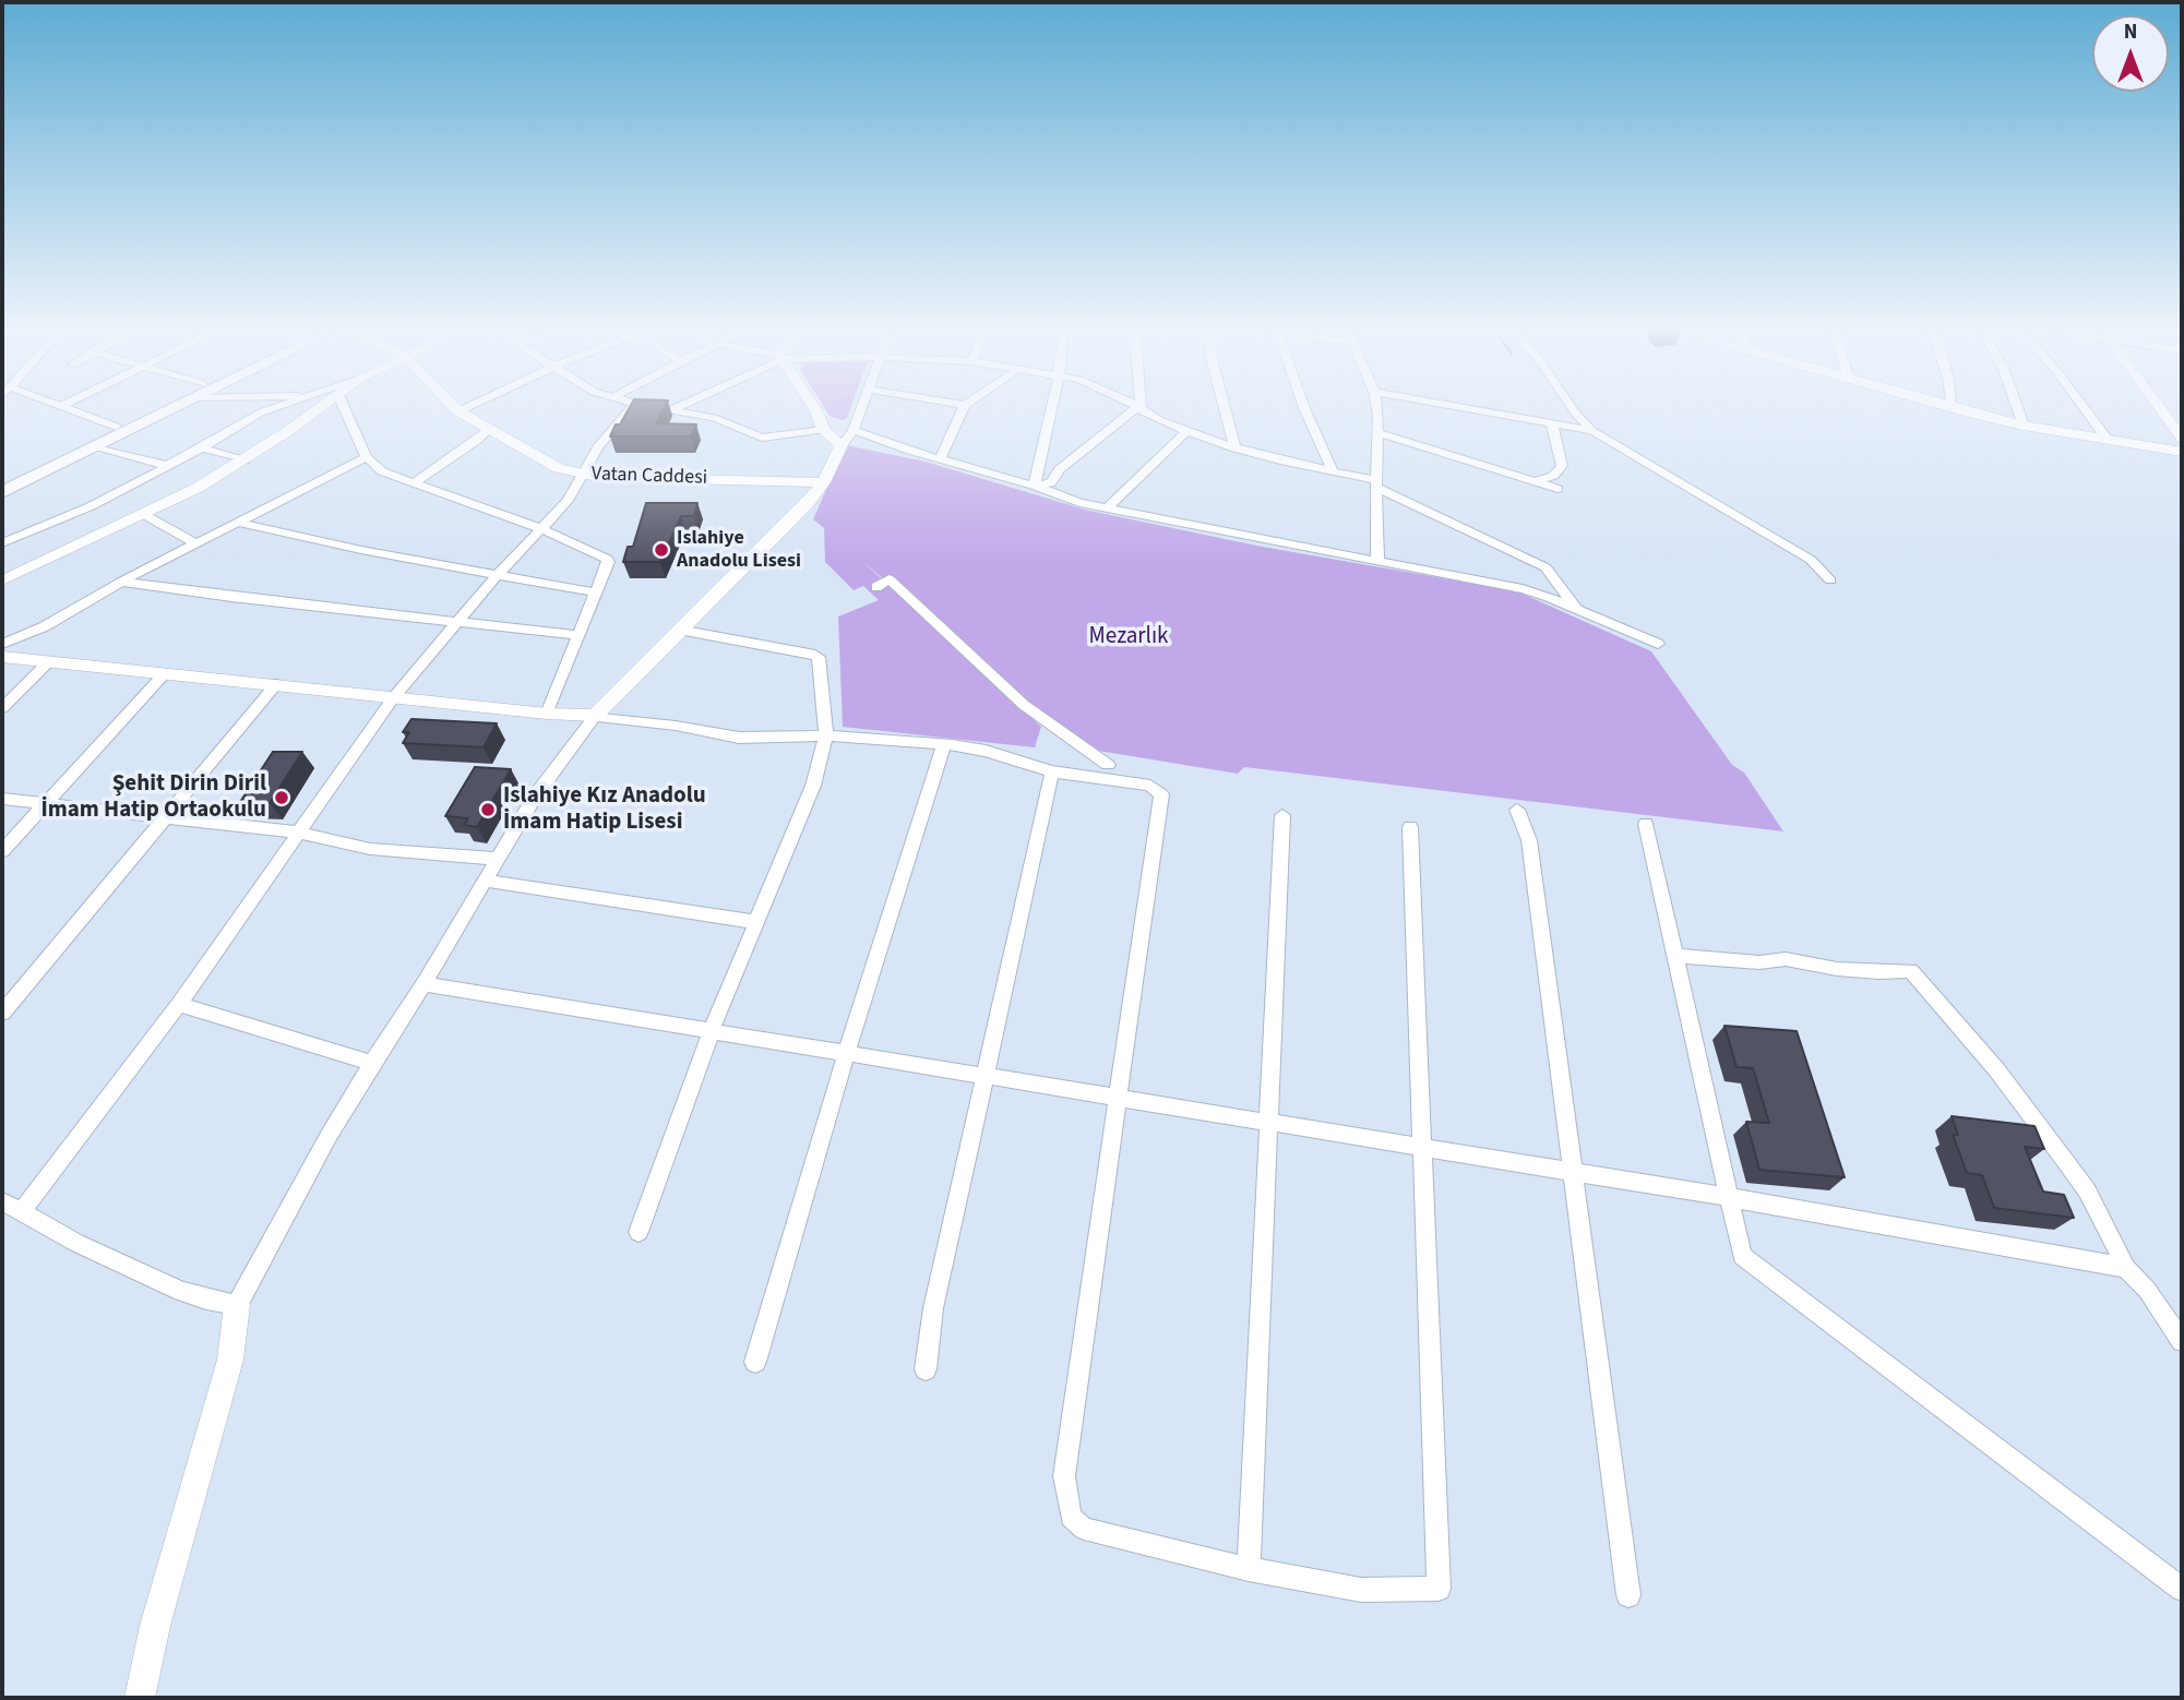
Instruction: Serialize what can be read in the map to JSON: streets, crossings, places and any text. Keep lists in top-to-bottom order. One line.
{"streets":{"street":["Vatan Caddesi"]},"parks":["Mezarlık"],"places":["Islahiye Anadolu Lisesi","Şehit Dirin Diril İmam Hatip Ortaokulu","Islahiye Kız Anadolu İmam Hatip Lisesi"],"north":"top"}
